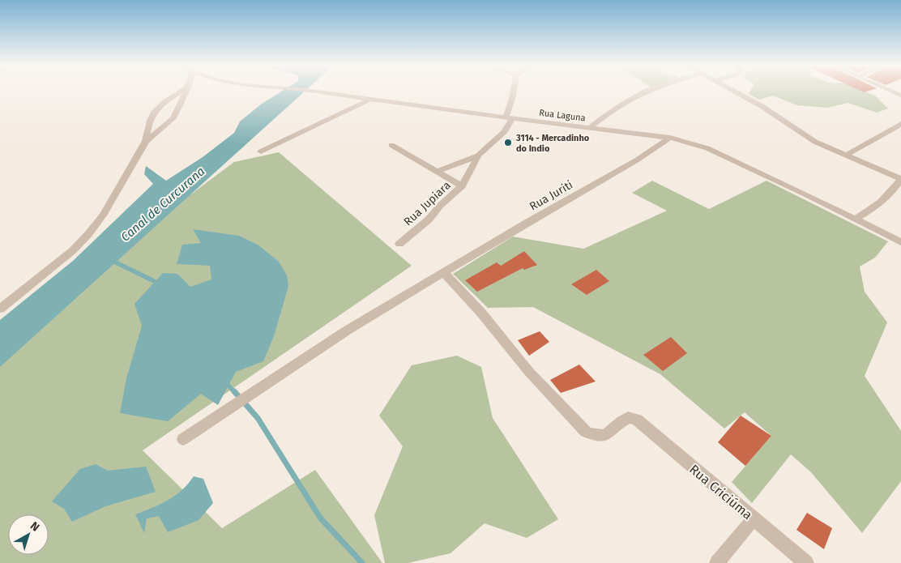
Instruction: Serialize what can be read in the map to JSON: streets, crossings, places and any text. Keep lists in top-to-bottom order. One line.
{"streets":{"street":["Rua Laguna","Rua Juriti","Rua Jupiara","Rua Criciúma"]},"crossings":[["Rua Laguna","Rua Juriti"],["Rua Laguna","Rua Jupiara"],["Rua Juriti","Rua Criciúma"]],"water":["Canal de Curcurana"],"places":["3114 - Mercadinho do Indio"],"north":"top right"}
